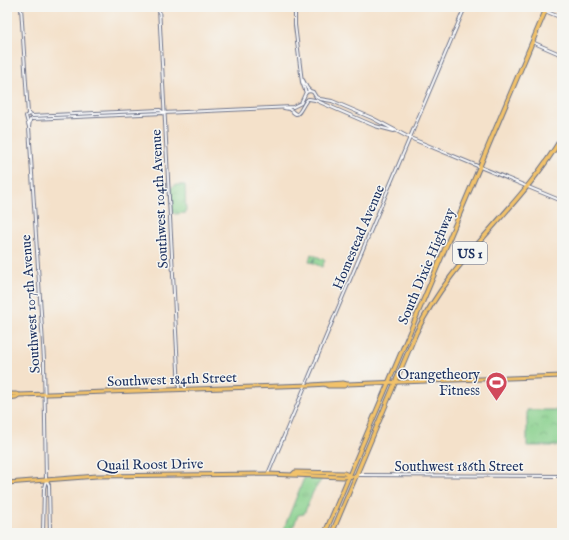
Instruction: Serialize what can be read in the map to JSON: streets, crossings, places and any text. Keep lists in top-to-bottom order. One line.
{"streets":{"highway":["US 1","South Dixie Highway"],"main road":["Southwest 184th Street","Quail Roost Drive"],"street":["Southwest 104th Avenue","Homestead Avenue","Southwest 107th Avenue","Southwest 186th Street"]},"crossings":[["Southwest 104th Avenue","Southwest 184th Street"],["Homestead Avenue","Southwest 184th Street"],["Homestead Avenue","Quail Roost Drive"],["South Dixie Highway","Southwest 184th Street"],["South Dixie Highway","Quail Roost Drive"],["South Dixie Highway","Southwest 186th Street"],["Southwest 107th Avenue","Southwest 184th Street"],["Southwest 107th Avenue","Quail Roost Drive"],["Quail Roost Drive","Southwest 186th Street"]],"places":{"sports":["Orangetheory Fitness"]}}
